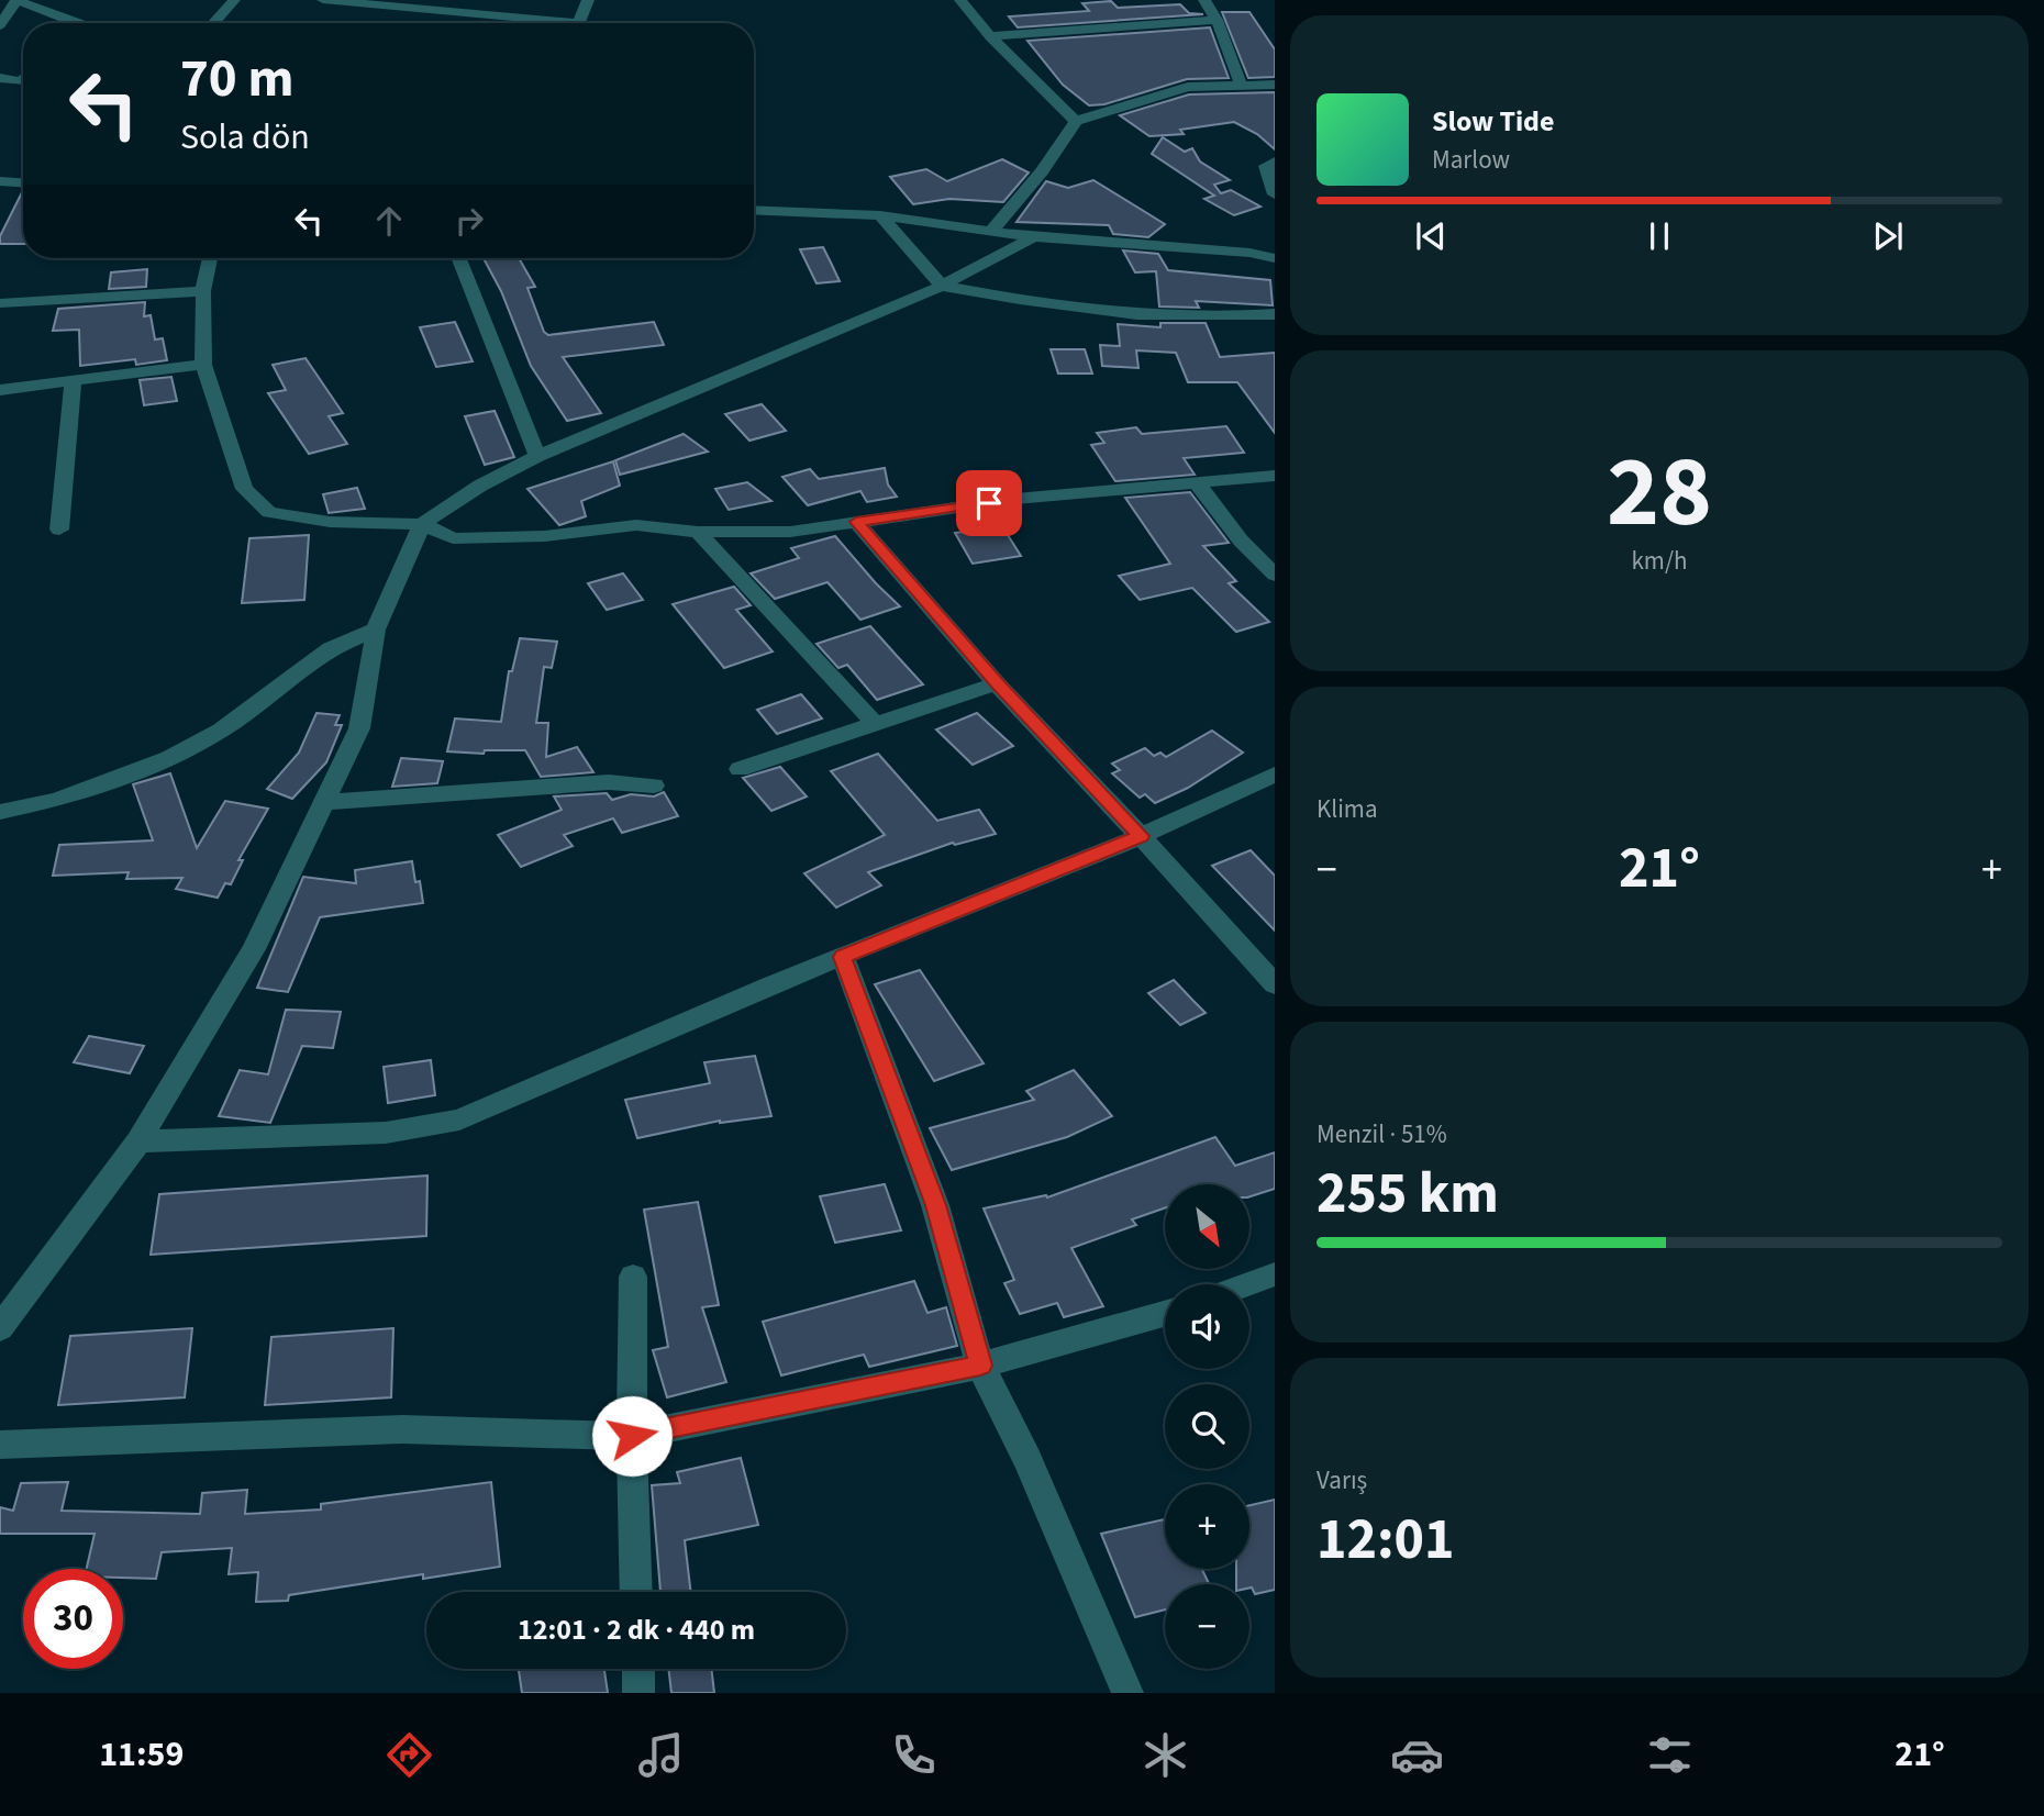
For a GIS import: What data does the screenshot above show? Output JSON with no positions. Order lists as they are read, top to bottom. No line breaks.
{"north":"bottom right","page":{"turn":["70 m","Sola dön"],"song":["Slow Tide","Marlow"],"tile":[["28","km/h"],"Klima",["Menzil · 51%","255 km"],["Varış","12:01"]],"heat":["−","21°","+"],"map_buttons":["+","−"],"limit":"30","trip":"12:01 · 2 dk · 440 m","tabs":["11:59","21°"]}}
